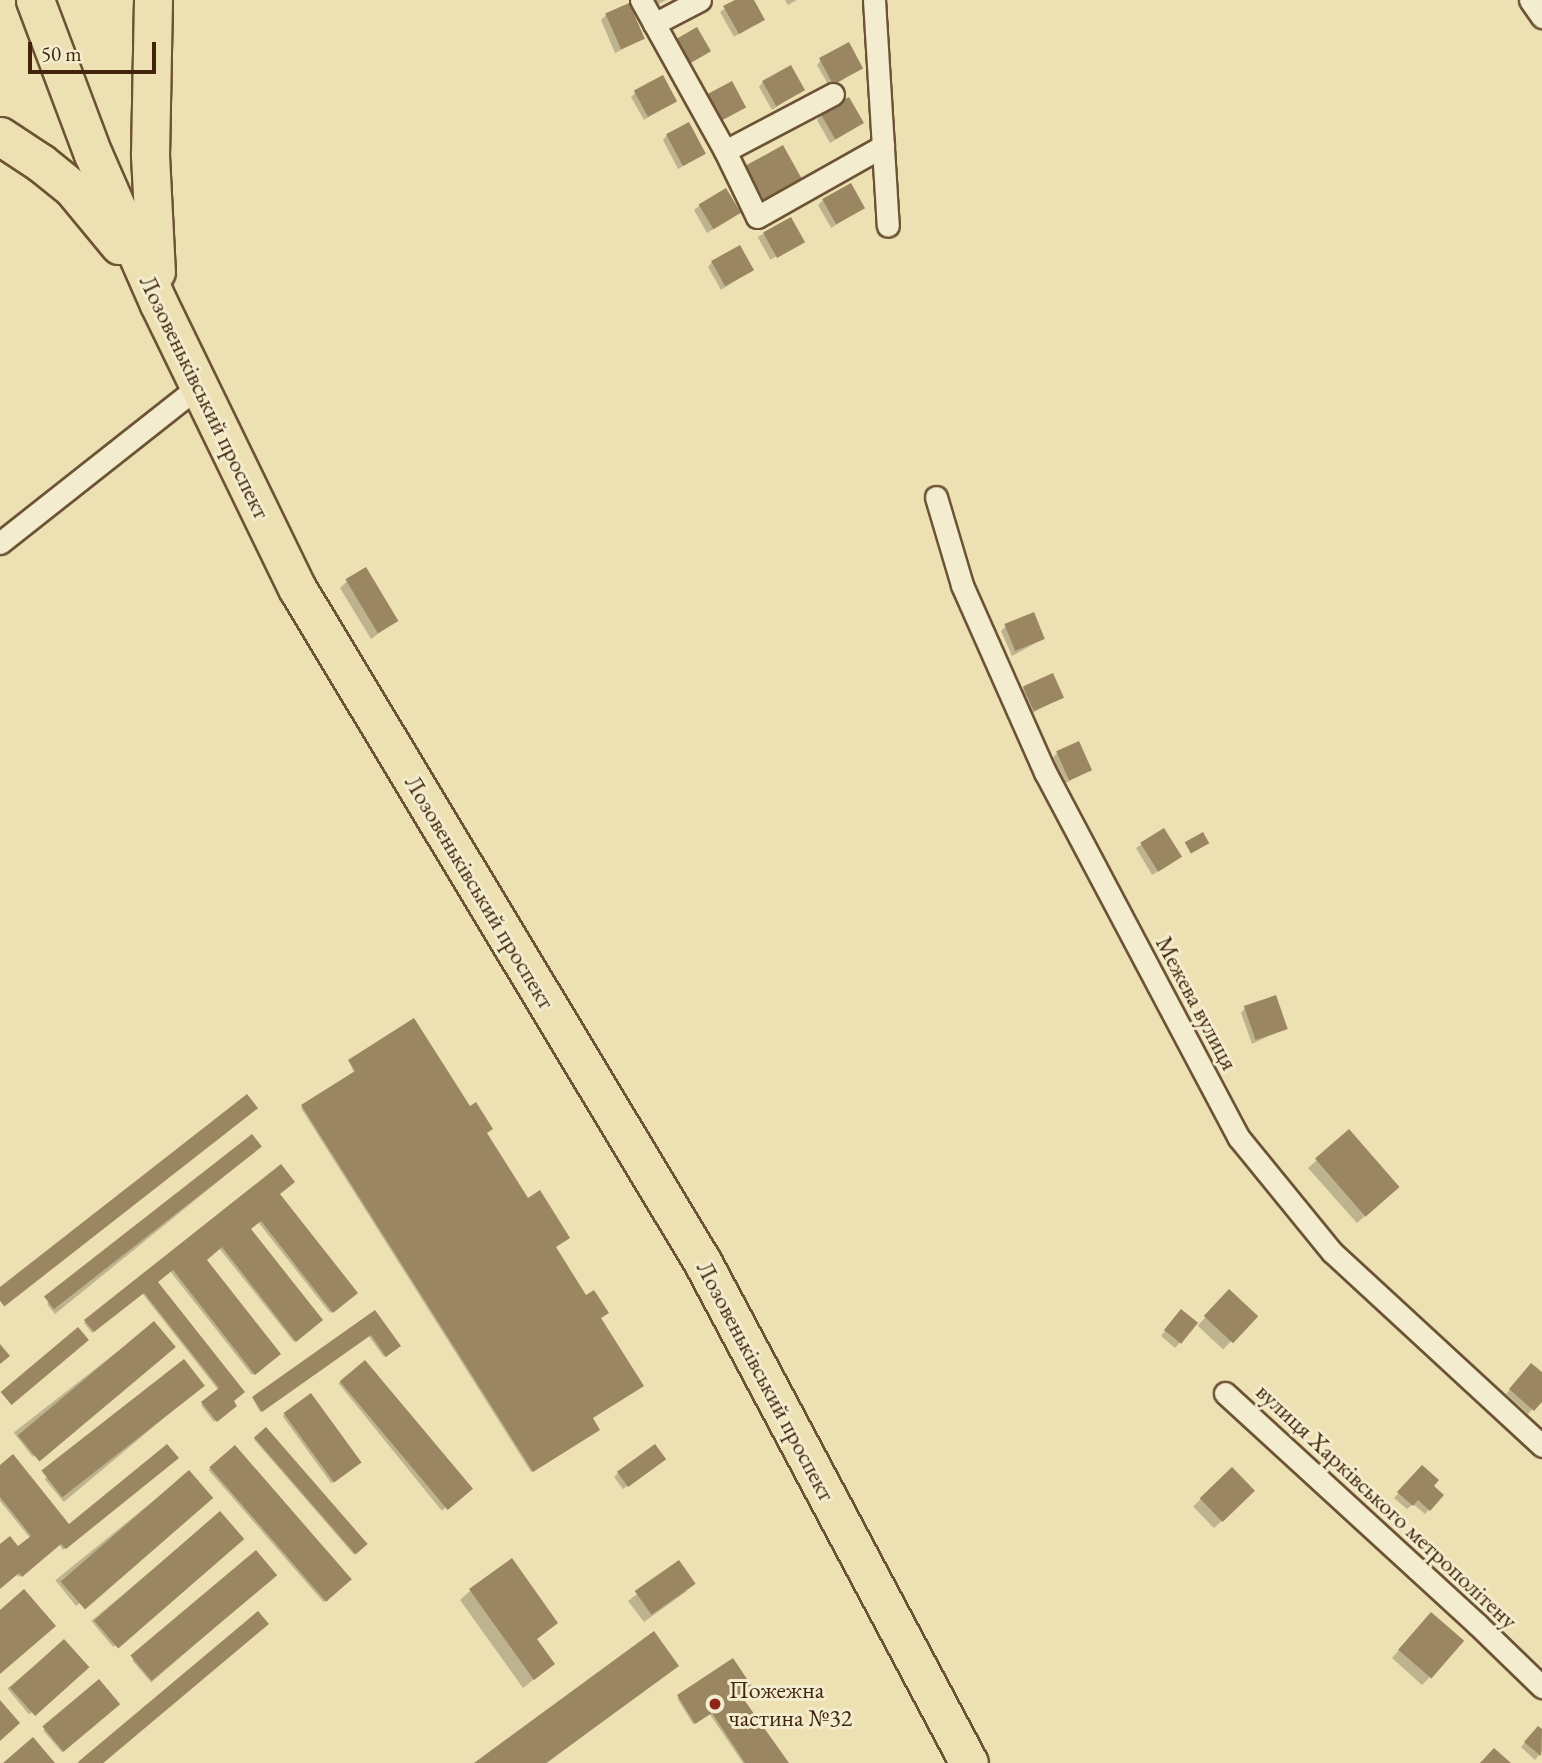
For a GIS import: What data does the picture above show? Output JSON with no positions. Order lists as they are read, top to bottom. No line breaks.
{"streets":{"highway":["Лозовеньківський проспект"],"street":["Межева вулиця","вулиця Харківського метрополітену"]},"places":["Пожежна частина №32"],"scale_bar":"50 m"}
